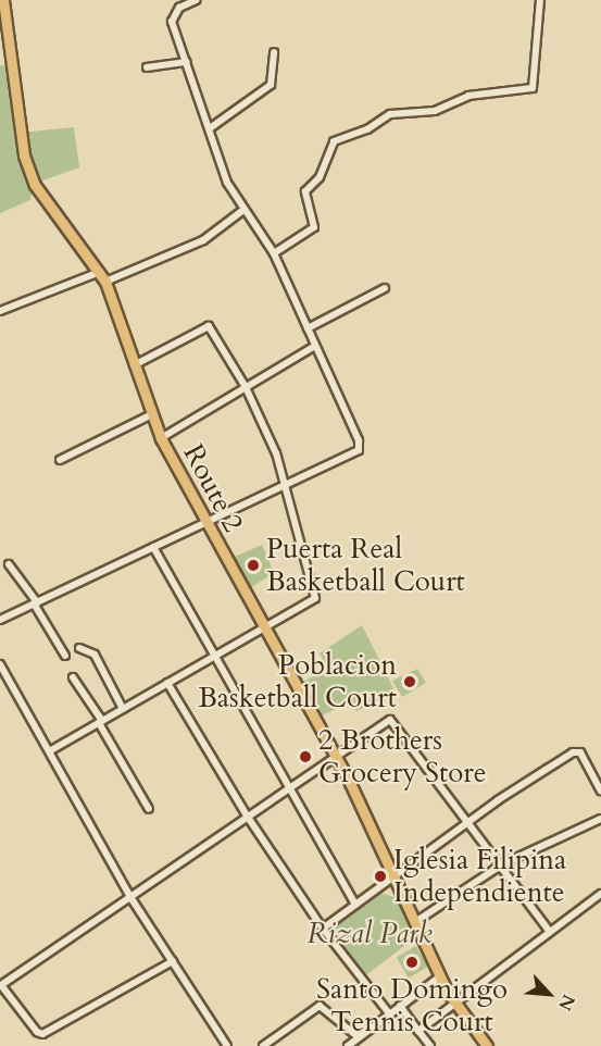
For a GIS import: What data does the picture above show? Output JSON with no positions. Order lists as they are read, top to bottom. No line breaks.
{"streets":{"highway":["Route 2"]},"parks":["Rizal Park"],"places":["Puerta Real Basketball Court","Poblacion Basketball Court","2 Brothers Grocery Store","Iglesia Filipina Independiente","Santo Domingo Tennis Court"],"north":"bottom right"}
